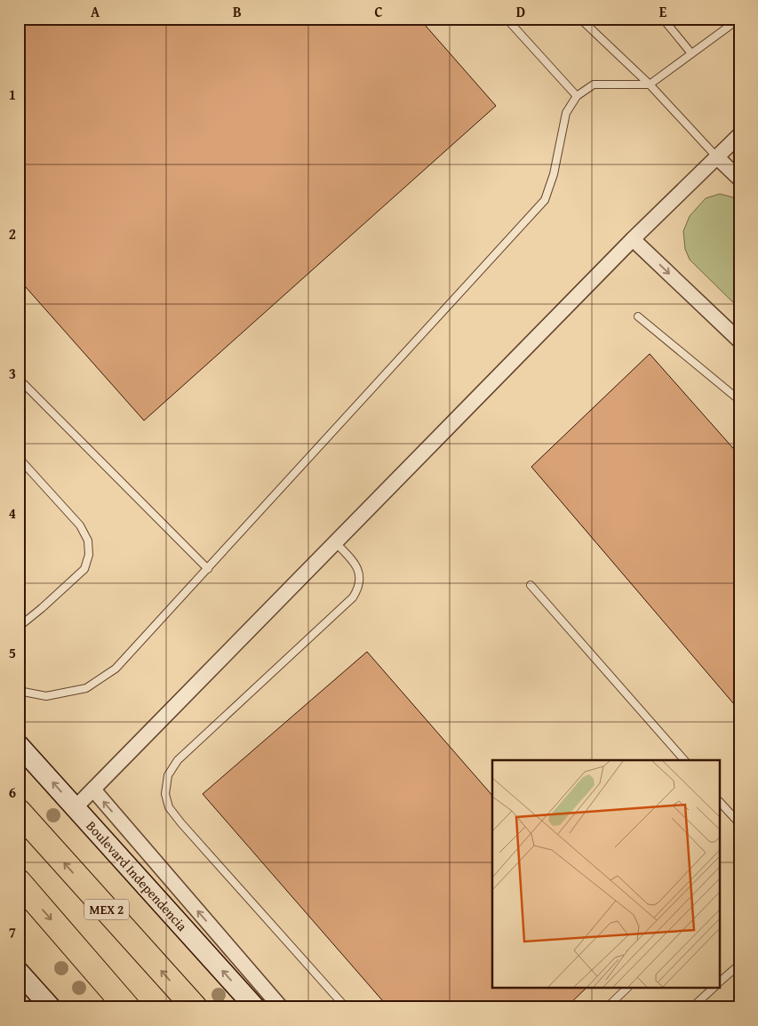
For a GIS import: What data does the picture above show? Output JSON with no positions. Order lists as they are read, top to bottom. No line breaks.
{"streets":{"highway":["MEX 2"],"main road":["Boulevard Independencia"]},"one_way":["Boulevard Independencia"],"grid":{"columns":["A","B","C","D","E"],"rows":["1","2","3","4","5","6","7"]}}
